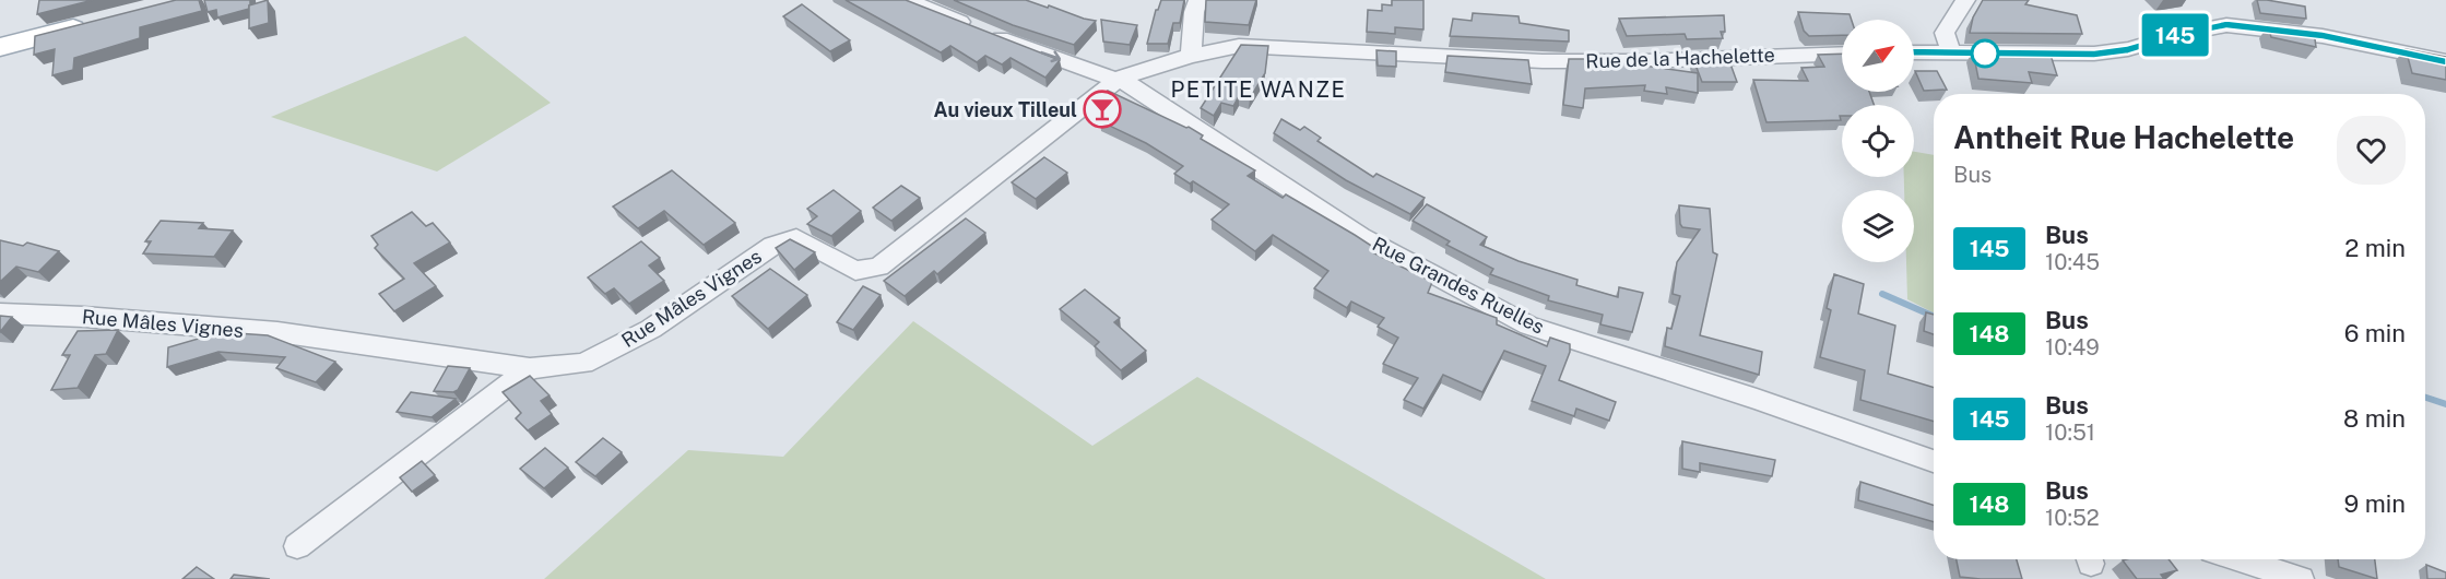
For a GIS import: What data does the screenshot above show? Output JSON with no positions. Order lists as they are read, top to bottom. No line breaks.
{"streets":{"street":["Rue de la Hachelette","Rue Grandes Ruelles","Rue Mâles Vignes"]},"crossings":[["Rue de la Hachelette","Rue Grandes Ruelles"],["Rue de la Hachelette","Rue Mâles Vignes"],["Rue Grandes Ruelles","Rue Mâles Vignes"]],"districts":["PETITE WANZE"],"places":{"bar":["Au vieux Tilleul"]},"lines":["bus line 145"],"north":"top right","page":{"on_map":"145","heading":["Antheit Rue Hachelette","Bus"],"list":[{"mark":"145","name":"Bus","note":"10:45","value":"2 min"},{"mark":"148","name":"Bus","note":"10:49","value":"6 min"},{"mark":"145","name":"Bus","note":"10:51","value":"8 min"},{"mark":"148","name":"Bus","note":"10:52","value":"9 min"}]}}
